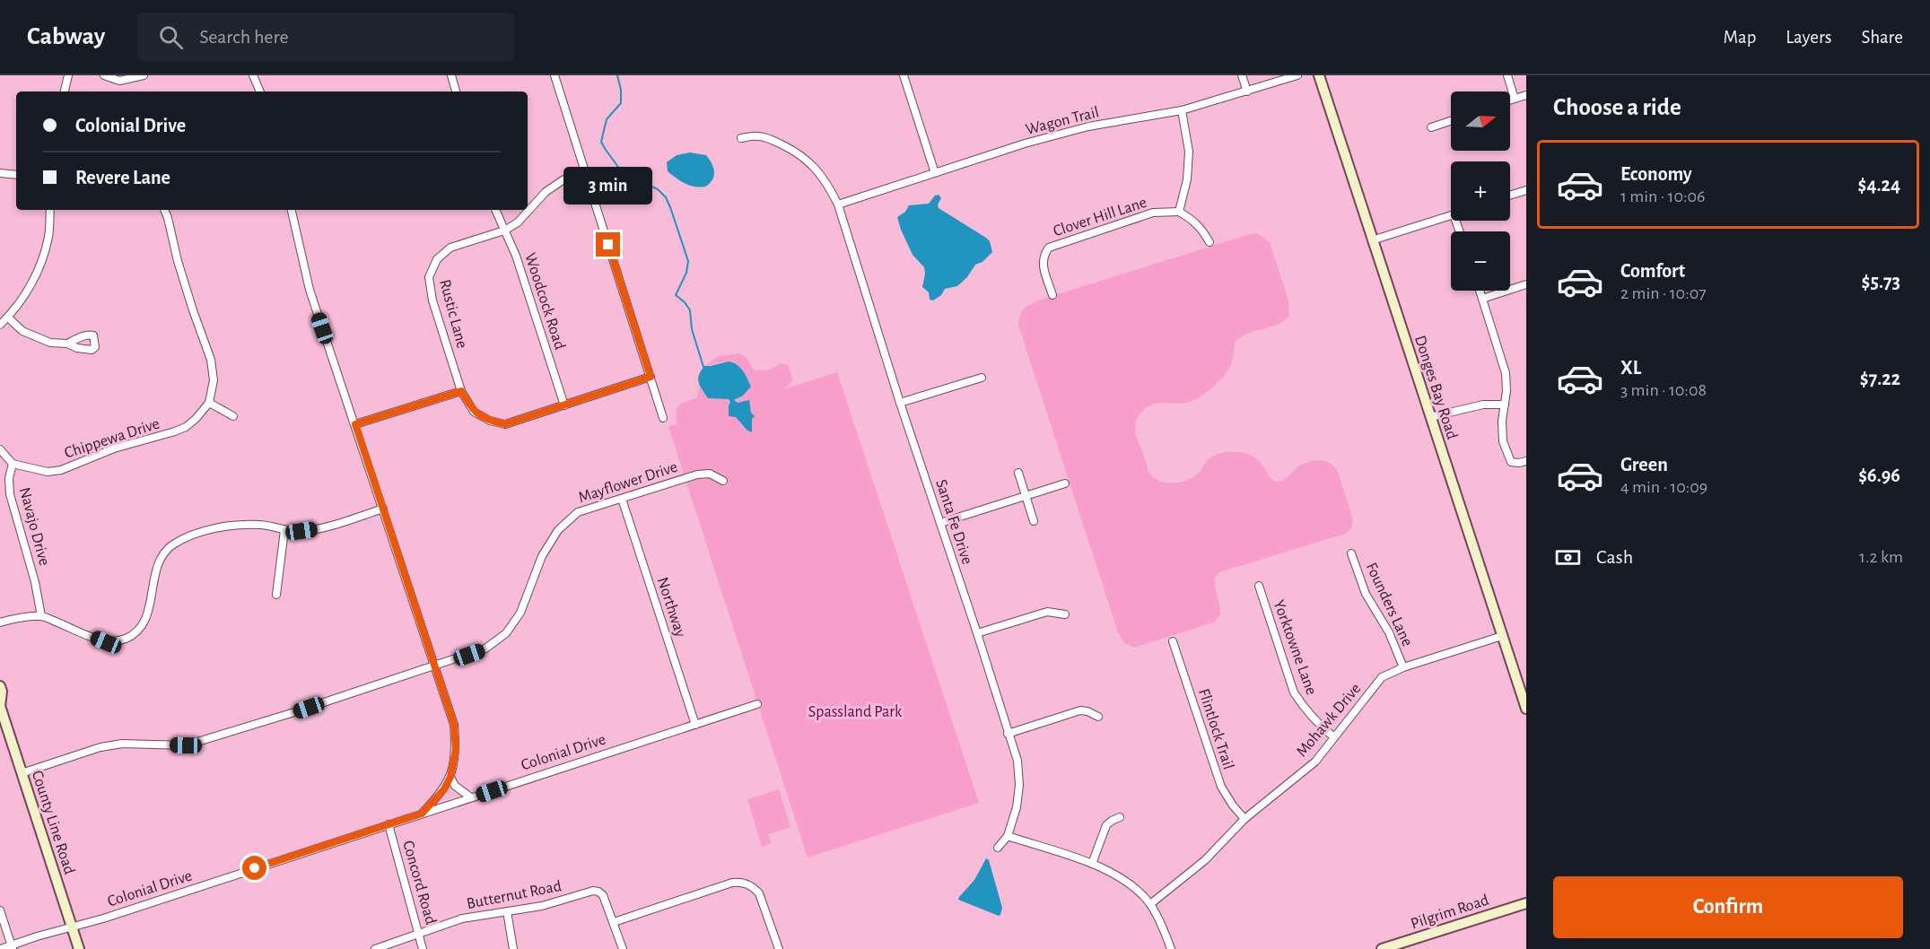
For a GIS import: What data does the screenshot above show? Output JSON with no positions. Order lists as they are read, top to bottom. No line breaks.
{"streets":{"street":["Wagon Trail","Clover Hill Lane","Woodcock Road","Rustic Lane","Donges Bay Road","Chippewa Drive","Mayflower Drive","Santa Fe Drive","Navajo Drive","Founders Lane","Northway","Yorktowne Lane","Mohawk Drive","Flintlock Trail","Colonial Drive","County Line Road","Concord Road","Butternut Road","Pilgrim Road"]},"crossings":[["Wagon Trail","Santa Fe Drive"],["Woodcock Road","Rustic Lane"],["Donges Bay Road","Mohawk Drive"],["Chippewa Drive","Navajo Drive"],["Mayflower Drive","Northway"],["Mayflower Drive","County Line Road"],["Founders Lane","Mohawk Drive"],["Northway","Colonial Drive"],["Yorktowne Lane","Mohawk Drive"],["Mohawk Drive","Flintlock Trail"],["Colonial Drive","County Line Road"],["Colonial Drive","Concord Road"],["Concord Road","Butternut Road"]],"parks":["Spassland Park"],"north":"right","page":{"header":"Cabway","search":"Search here","nav":["Map","Layers","Share"],"heading":"Choose a ride","map_buttons":["+","−"],"banner":["Colonial Drive","Revere Lane"],"list":[{"name":"Economy","note":"1 min · 10:06","value":"$4.24"},{"name":"Comfort","note":"2 min · 10:07","value":"$5.73"},{"name":"XL","note":"3 min · 10:08","value":"$7.22"},{"name":"Green","note":"4 min · 10:09","value":"$6.96"}],"bubble":"3 min","pay":["Cash","1.2 km"],"buttons":"Confirm"}}
